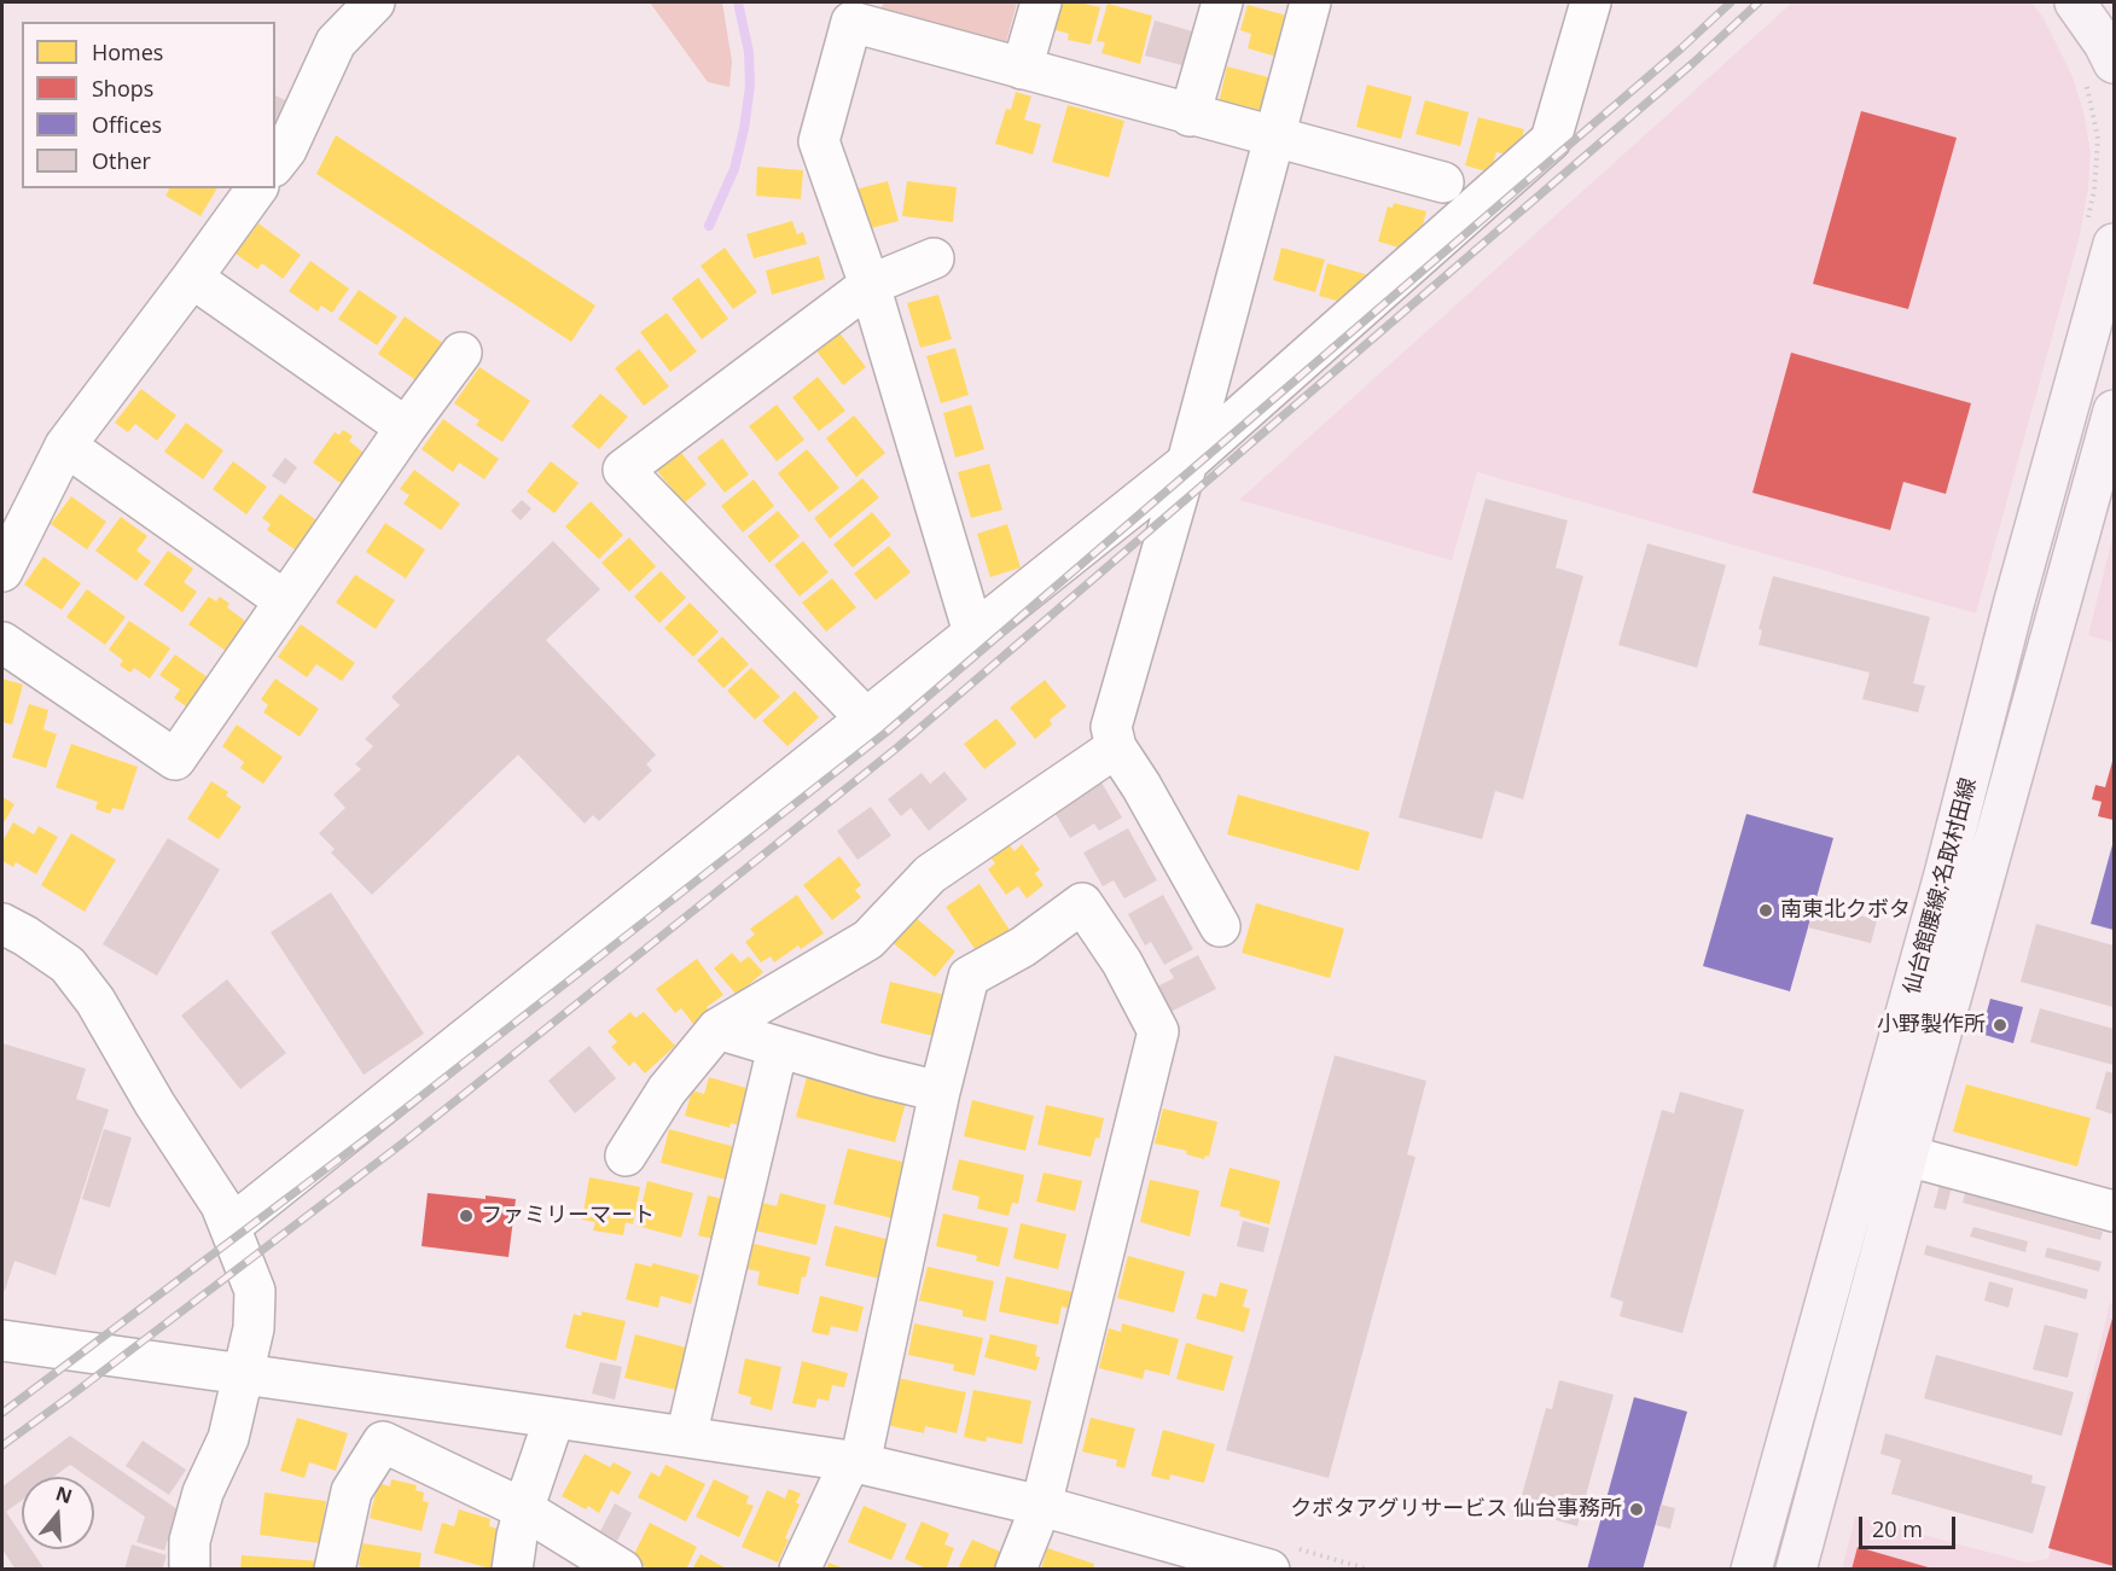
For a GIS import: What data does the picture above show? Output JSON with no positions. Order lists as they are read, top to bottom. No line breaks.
{"streets":{"main road":["仙台館腰線;名取村田線"]},"places":["南東北クボタ","小野製作所","ファミリーマート","クボタアグリサービス 仙台事務所"],"legend":["Homes","Shops","Offices","Other"],"scale_bar":"20 m","north":"top"}
